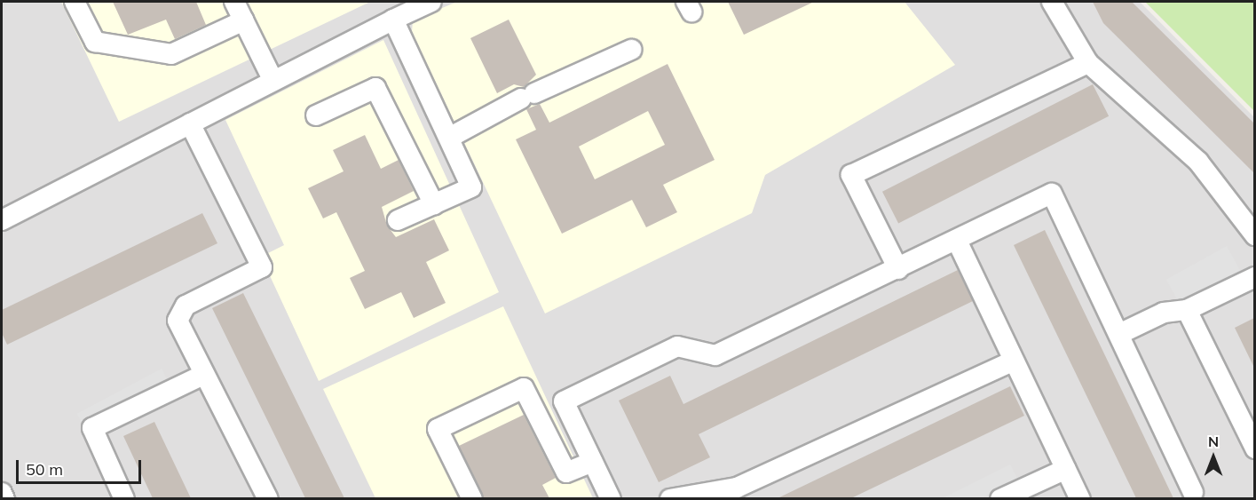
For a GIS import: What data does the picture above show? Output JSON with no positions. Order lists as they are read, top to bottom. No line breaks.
{"scale_bar":"50 m","north":"top"}
